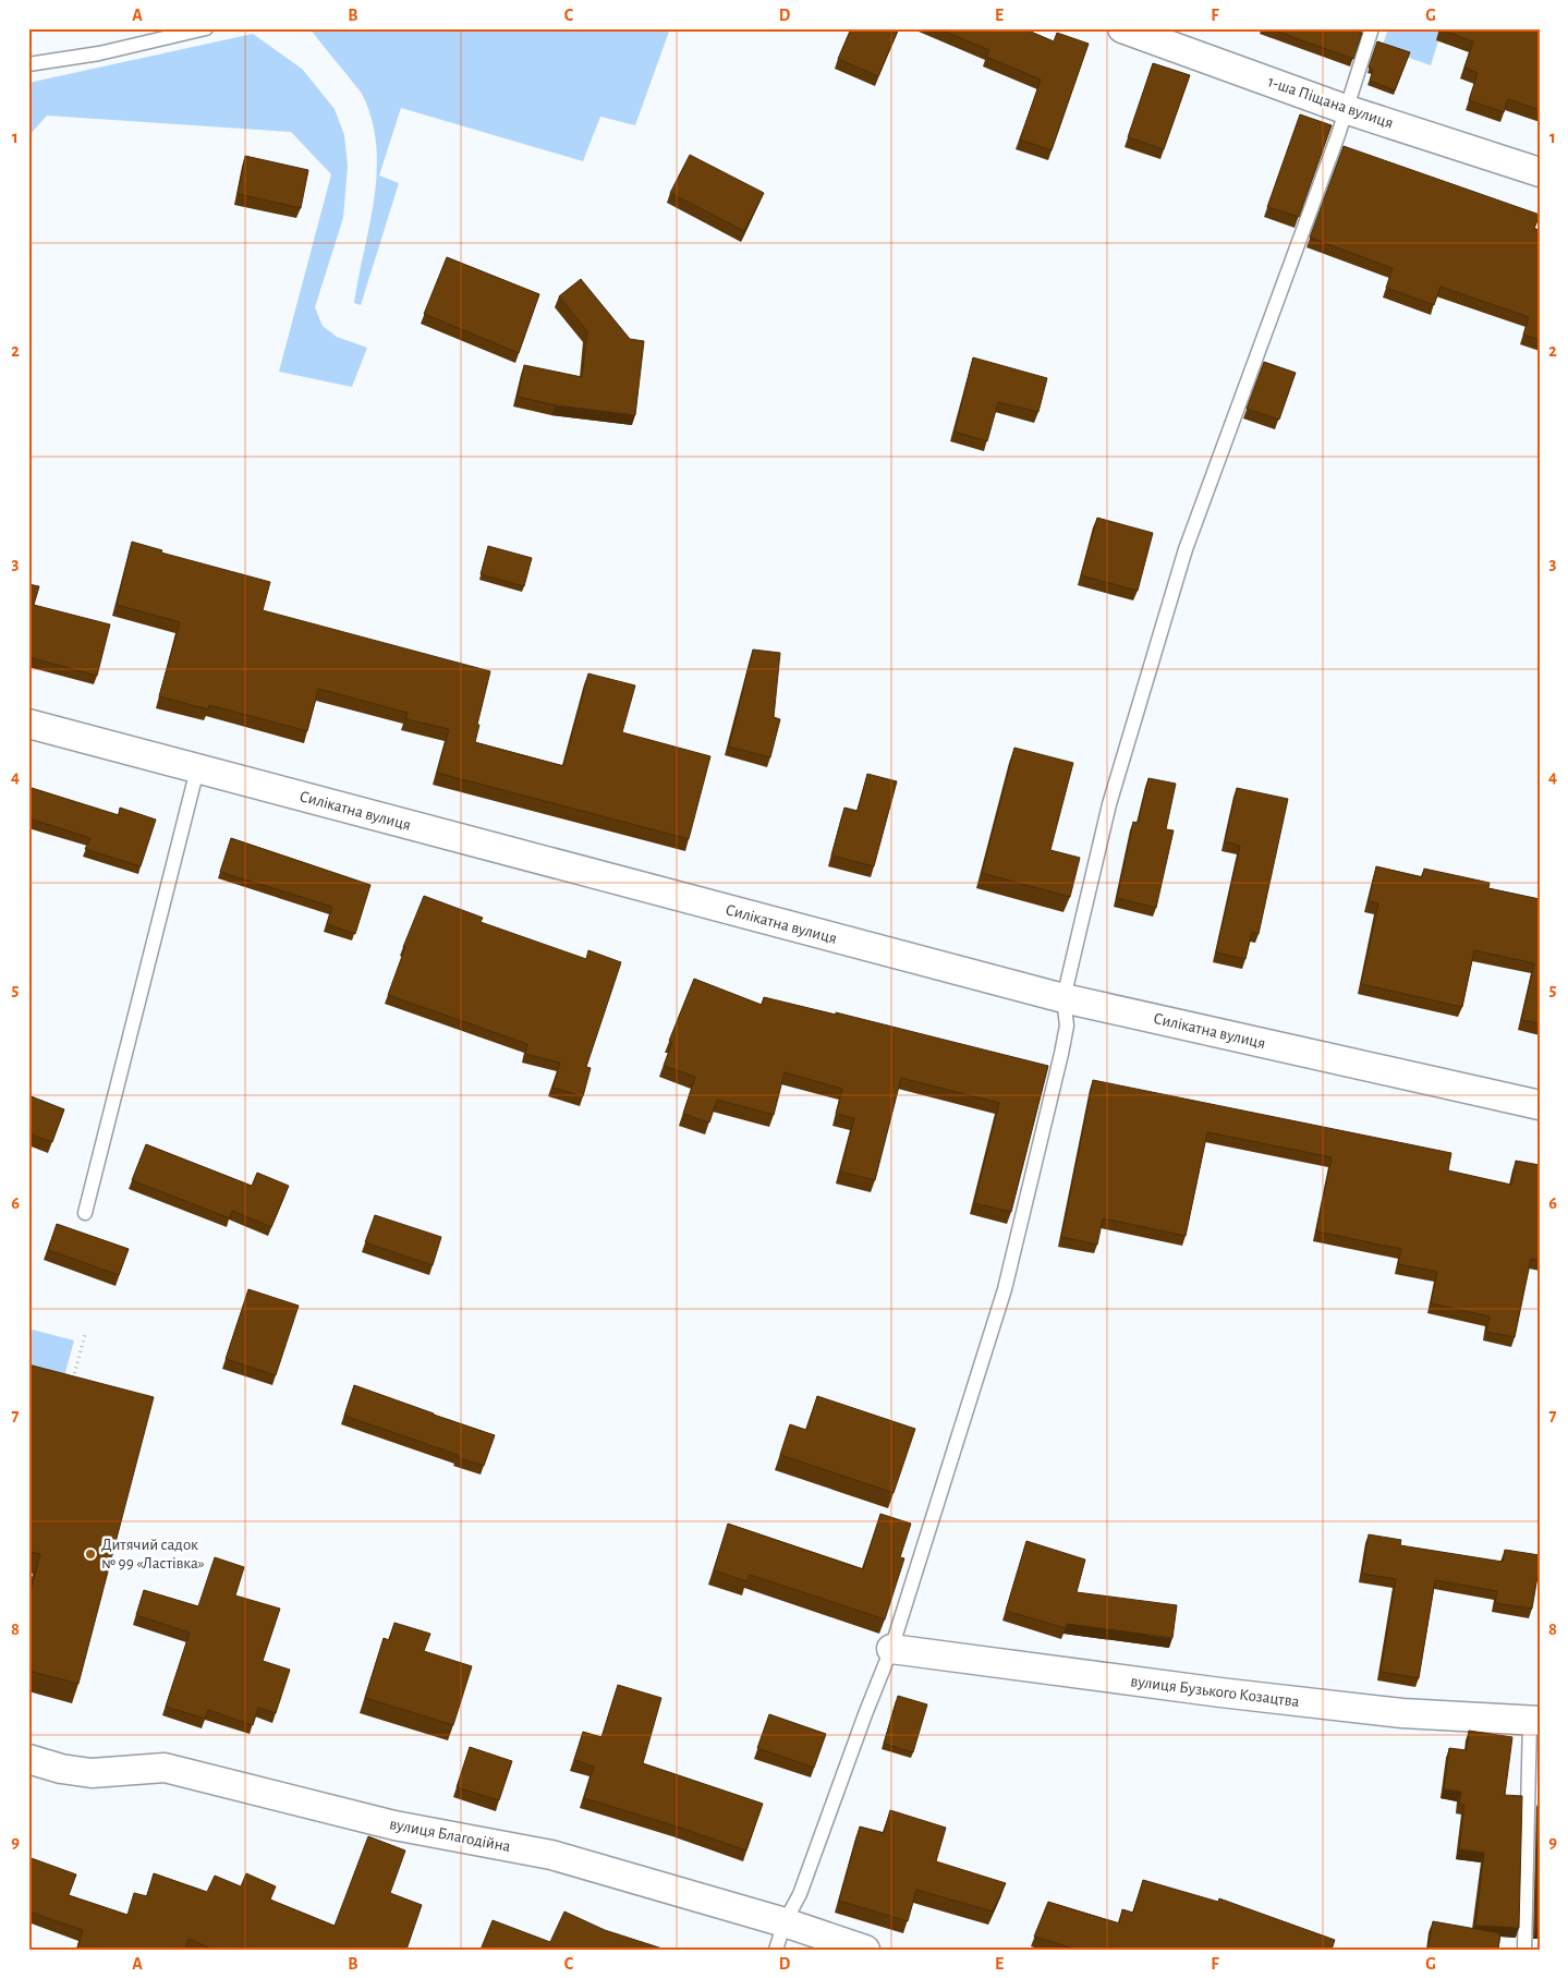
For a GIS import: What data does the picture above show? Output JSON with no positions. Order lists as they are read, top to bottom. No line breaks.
{"streets":{"street":["1-ша Піщана вулиця","Силікатна вулиця","вулиця Бузького Козацтва","вулиця Благодійна"]},"places":["Дитячий садок № 99 «Ластівка»"],"grid":{"columns":["A","B","C","D","E","F","G"],"rows":["1","2","3","4","5","6","7","8","9"]}}
